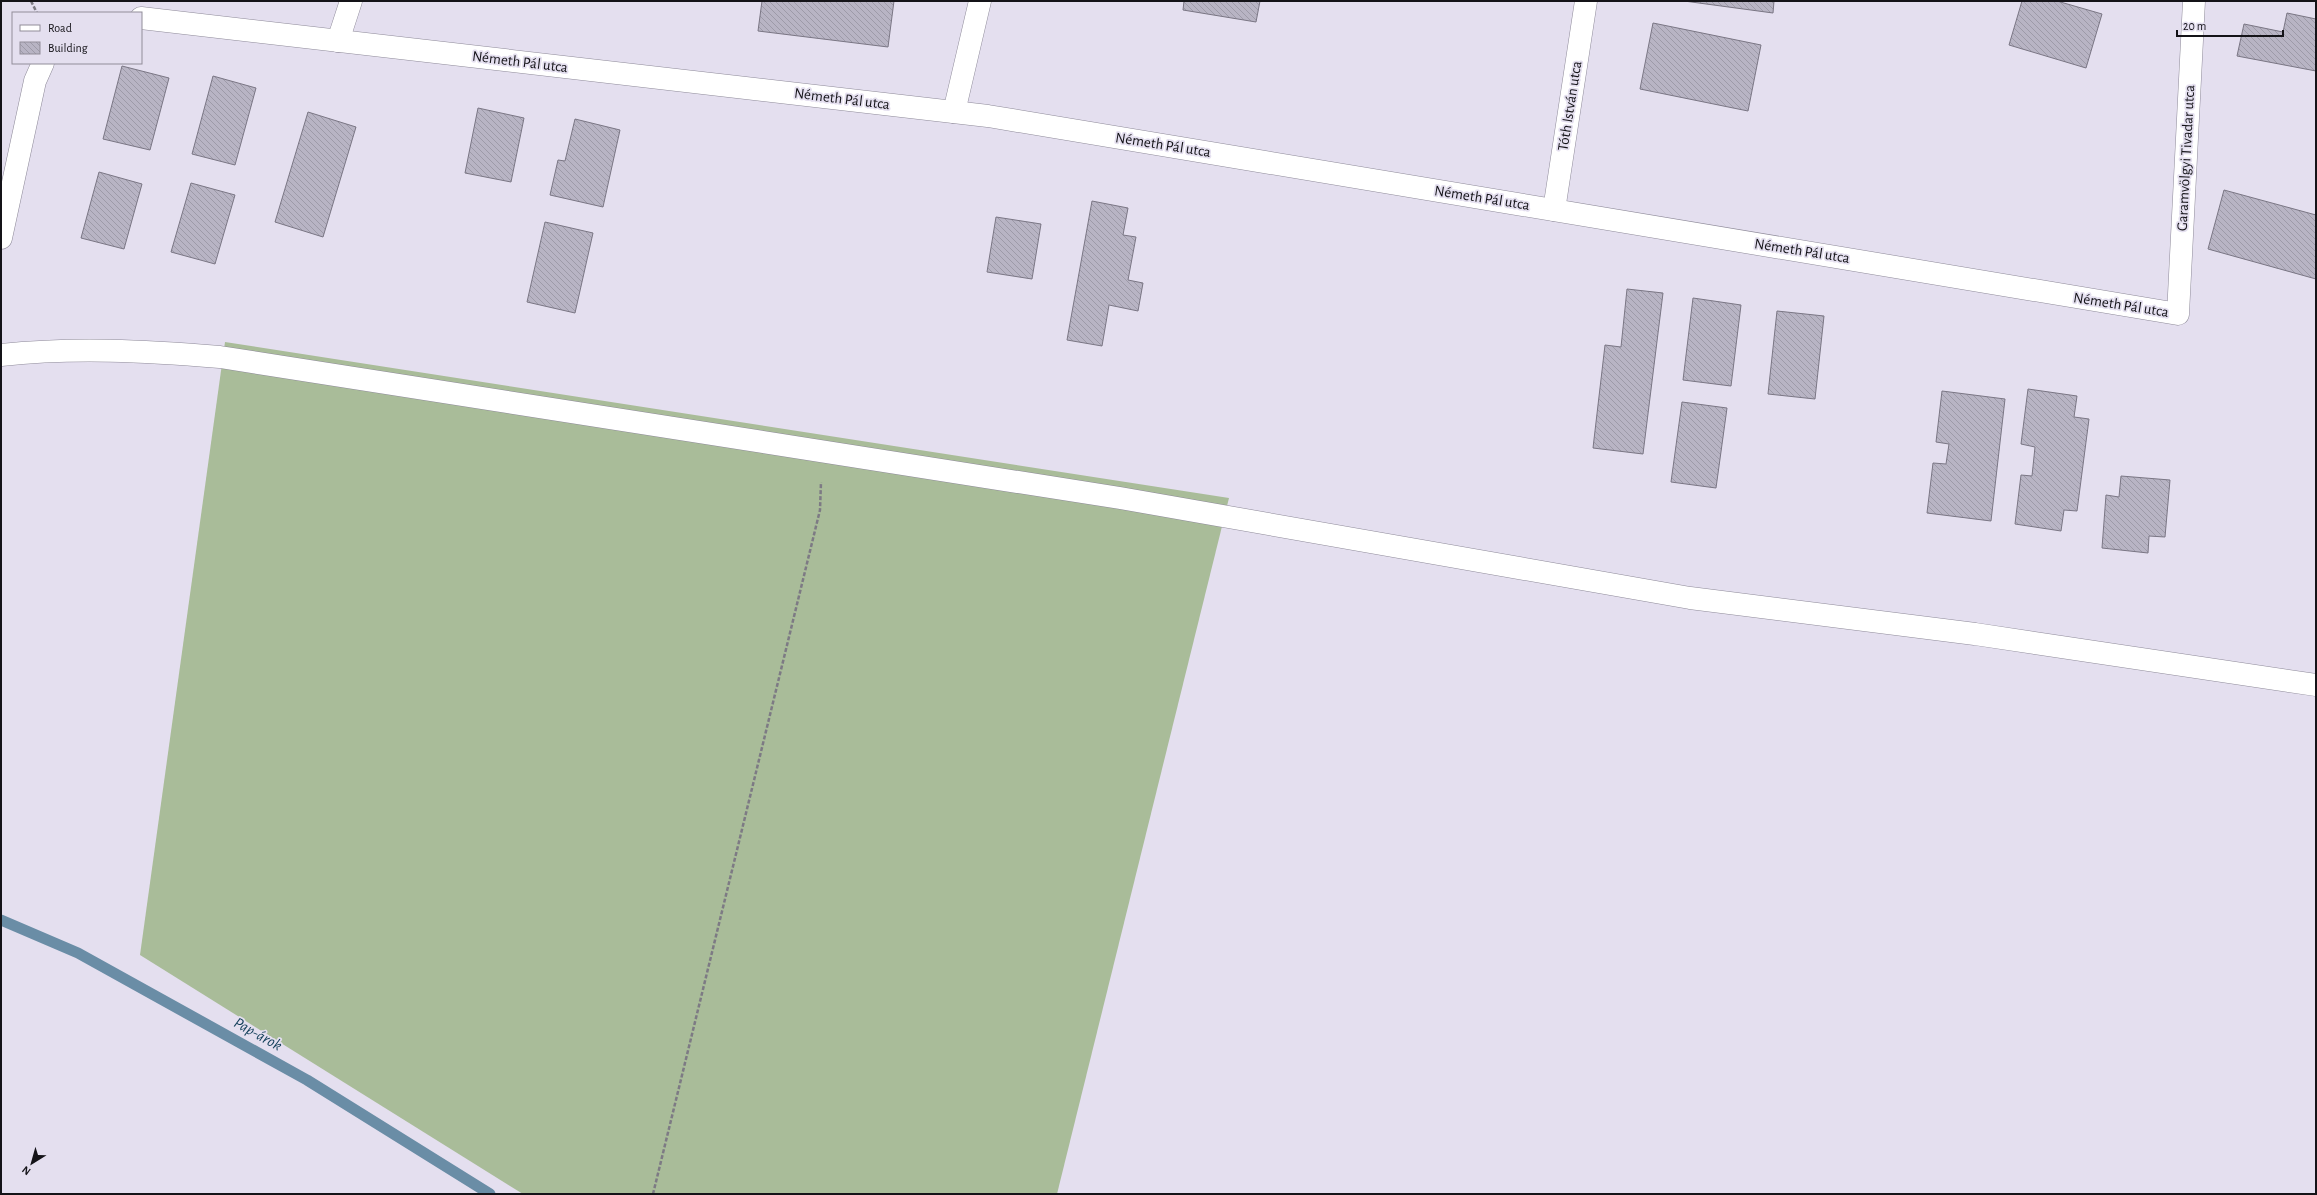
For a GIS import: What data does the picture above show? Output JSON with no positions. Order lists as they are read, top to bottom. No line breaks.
{"streets":{"street":["Németh Pál utca","Tóth István utca","Garamvölgyi Tivadar utca"]},"crossings":[["Németh Pál utca","Tóth István utca"],["Németh Pál utca","Garamvölgyi Tivadar utca"]],"water":["Pap-árok"],"legend":["Road","Building"],"scale_bar":"20 m","north":"bottom left"}
